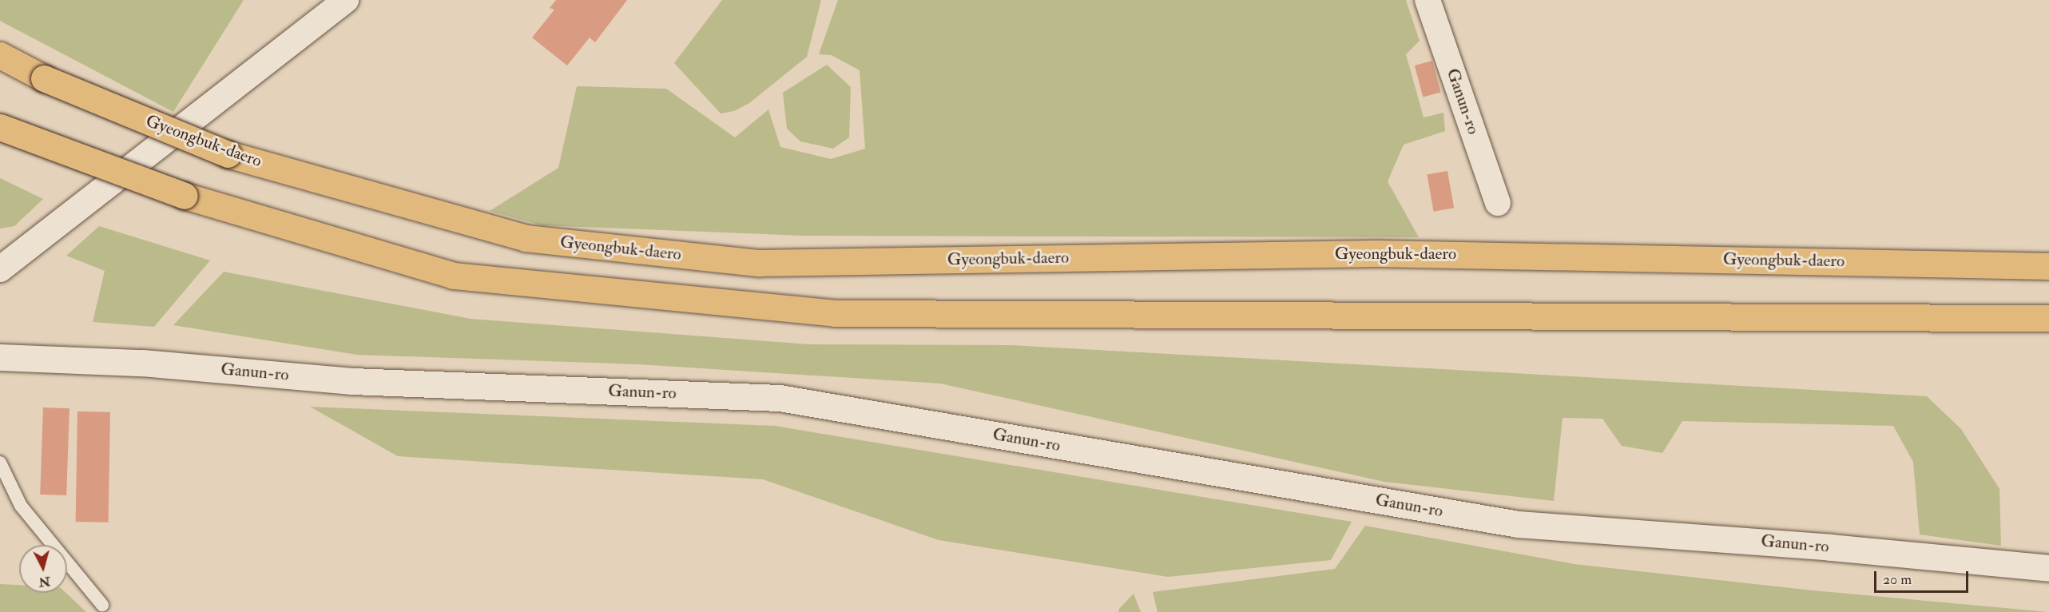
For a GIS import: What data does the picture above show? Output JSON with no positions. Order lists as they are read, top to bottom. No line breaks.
{"streets":{"highway":["Gyeongbuk-daero"],"street":["Ganun-ro"]},"scale_bar":"20 m","north":"bottom"}
